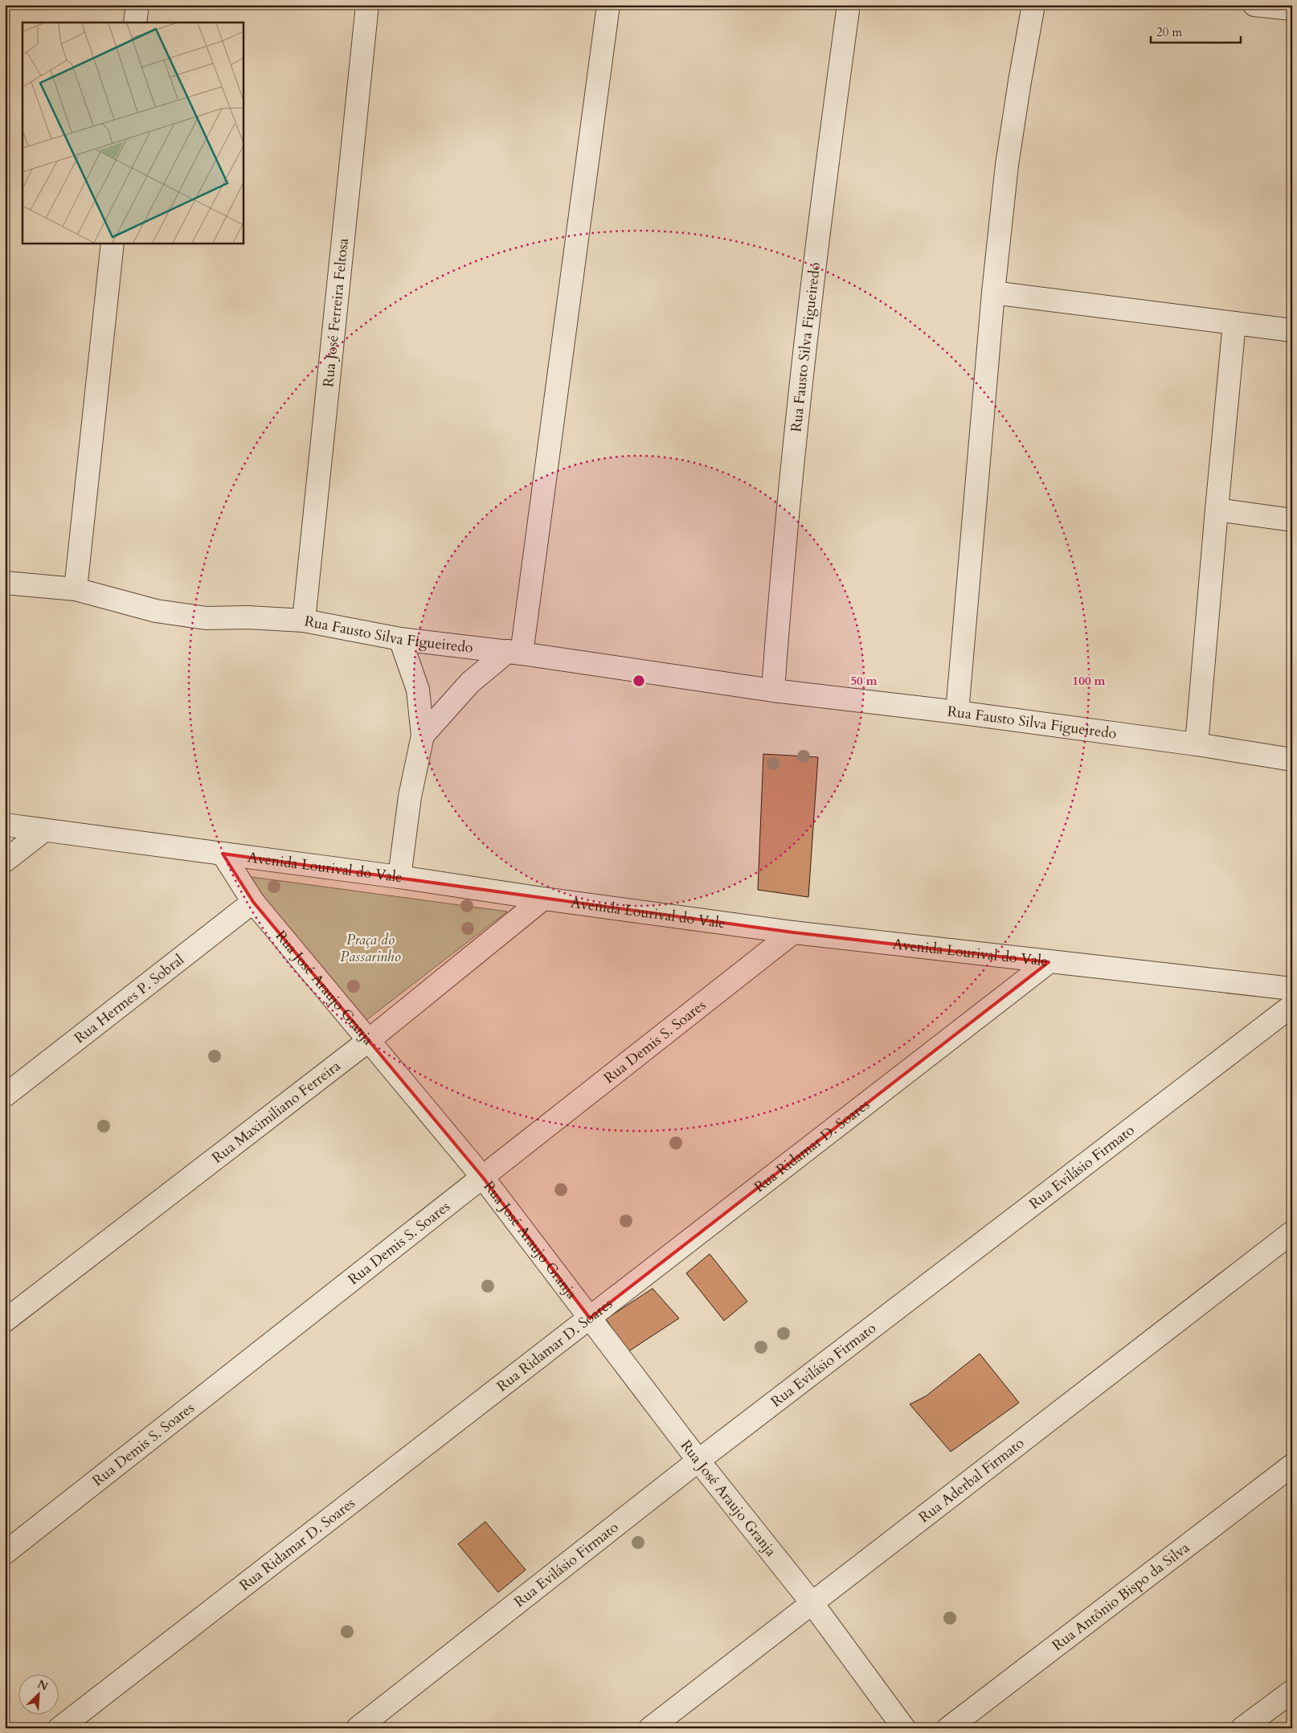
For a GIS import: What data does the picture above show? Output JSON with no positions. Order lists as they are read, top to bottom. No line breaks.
{"streets":{"street":["Rua José Ferreira Feltosa","Rua Fausto Silva Figueiredo","Avenida Lourival do Vale","Rua José Araujo Granja","Rua Hermes P. Sobral","Rua Demis S. Soares","Rua Maximiliano Ferreira","Rua Ridamar D. Soares","Rua Evilásio Firmato","Rua Aderbal Firmato","Rua Antônio Bispo da Silva"]},"crossings":[["Rua José Ferreira Feltosa","Rua Fausto Silva Figueiredo"],["Avenida Lourival do Vale","Rua José Araujo Granja"],["Avenida Lourival do Vale","Rua Demis S. Soares"],["Avenida Lourival do Vale","Rua Maximiliano Ferreira"],["Avenida Lourival do Vale","Rua Ridamar D. Soares"],["Rua José Araujo Granja","Rua Hermes P. Sobral"],["Rua José Araujo Granja","Rua Demis S. Soares"],["Rua José Araujo Granja","Rua Maximiliano Ferreira"],["Rua José Araujo Granja","Rua Ridamar D. Soares"],["Rua José Araujo Granja","Rua Evilásio Firmato"],["Rua José Araujo Granja","Rua Aderbal Firmato"]],"parks":["Praça do Passarinho"],"scale_bar":"20 m","north":"top right","rings":["50 m","100 m"]}
